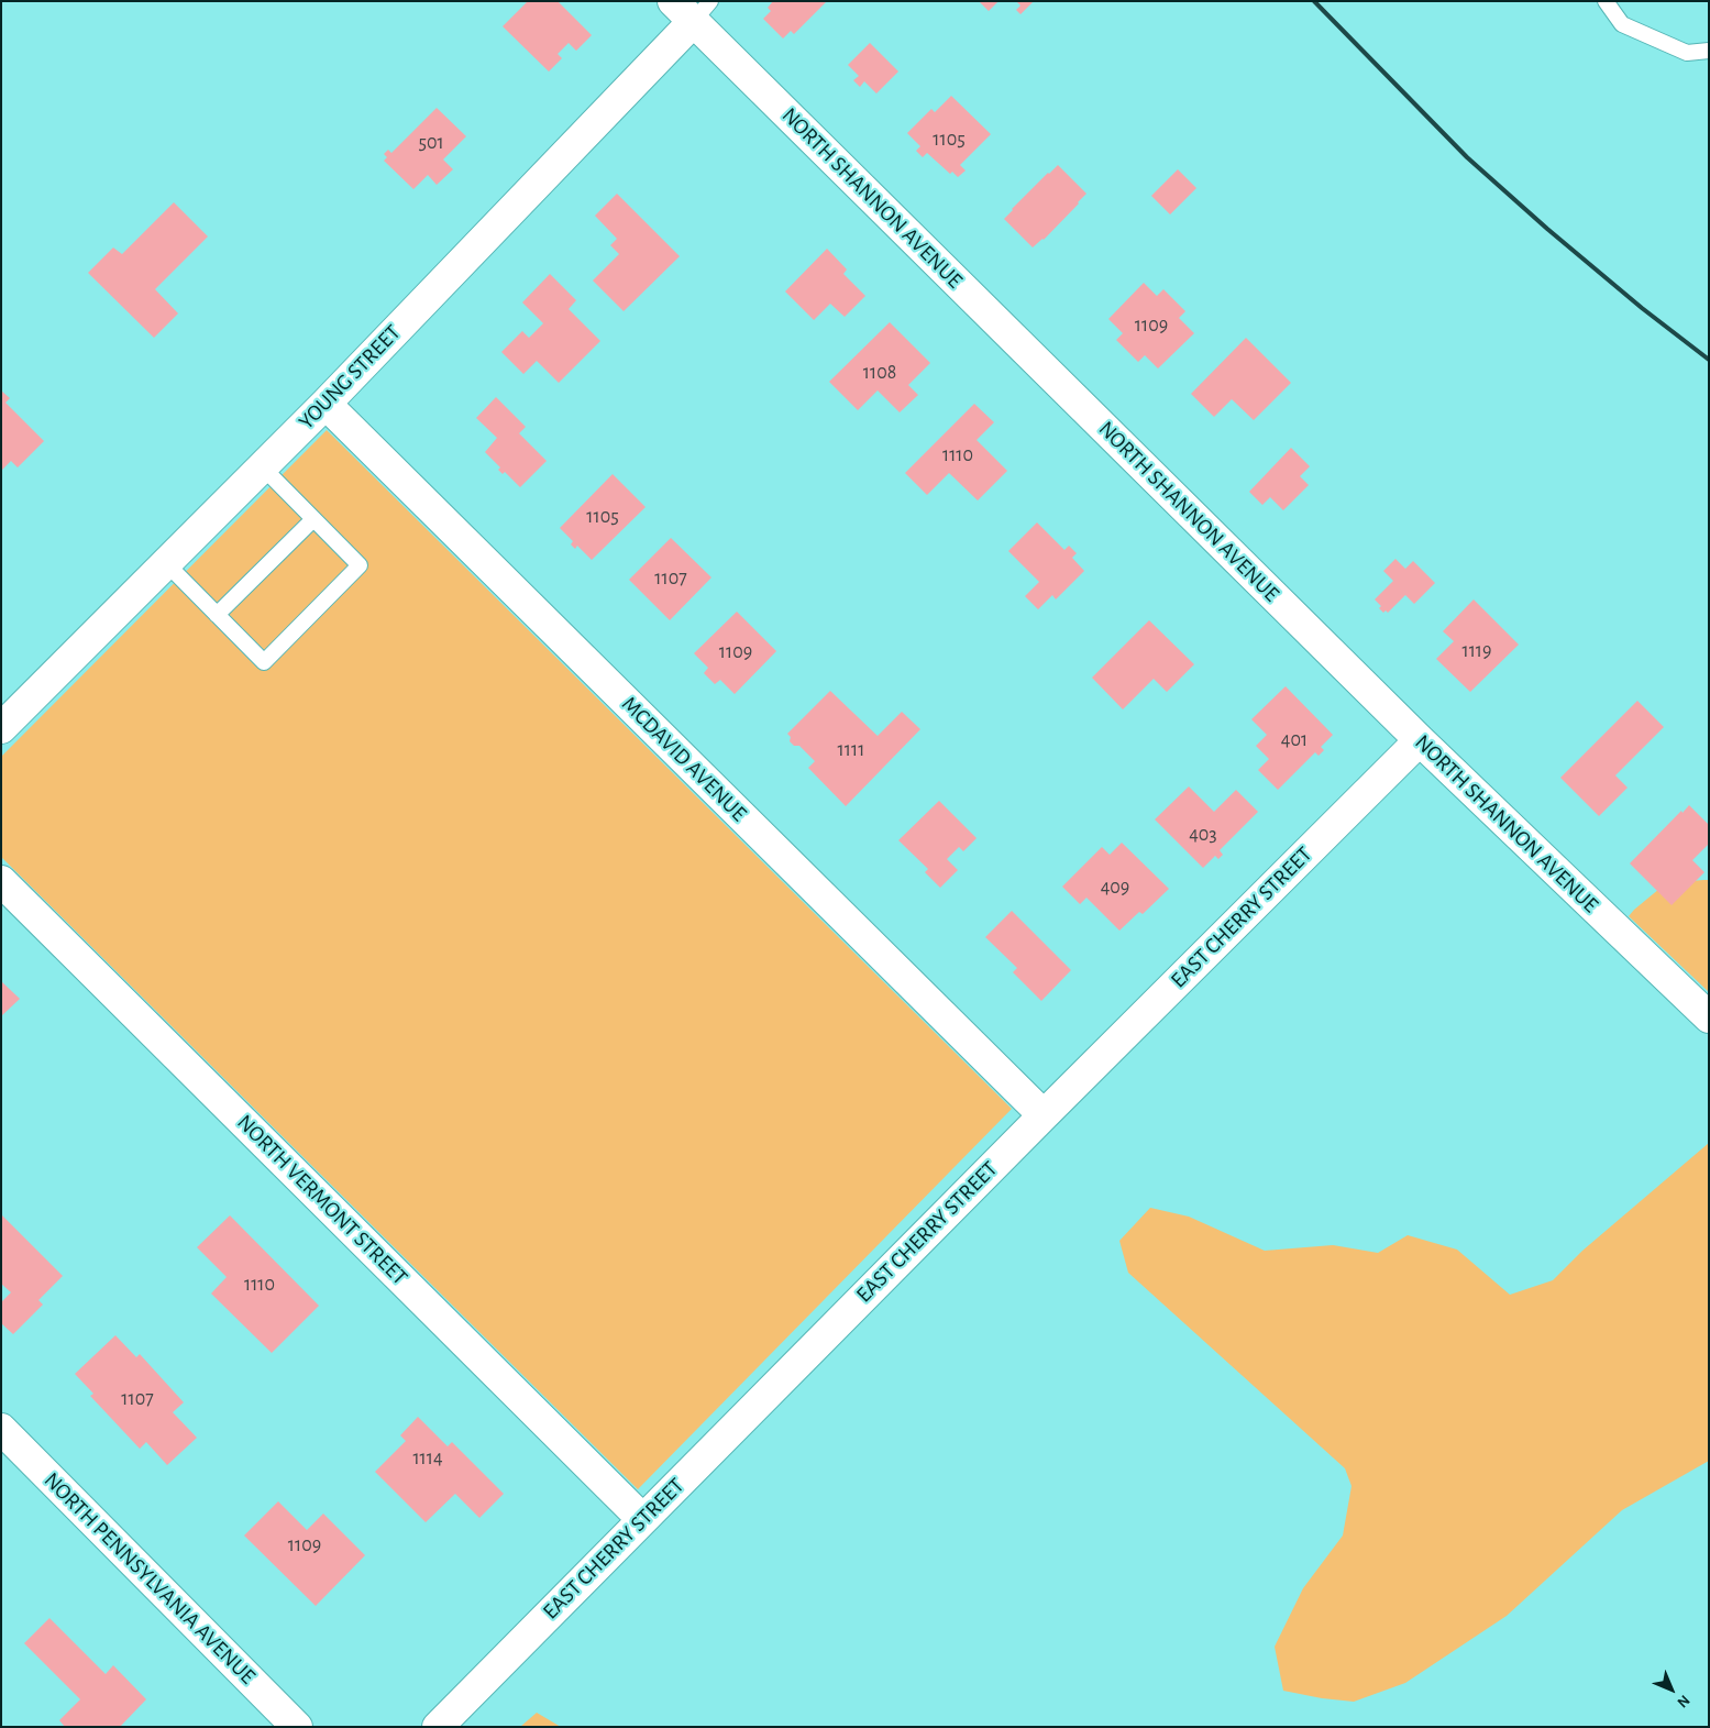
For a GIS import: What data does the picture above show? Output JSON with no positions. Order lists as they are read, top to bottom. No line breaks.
{"streets":{"street":["NORTH SHANNON AVENUE","YOUNG STREET","MCDAVID AVENUE","EAST CHERRY STREET","NORTH VERMONT STREET","NORTH PENNSYLVANIA AVENUE"]},"crossings":[["NORTH SHANNON AVENUE","YOUNG STREET"],["NORTH SHANNON AVENUE","EAST CHERRY STREET"],["YOUNG STREET","MCDAVID AVENUE"],["MCDAVID AVENUE","EAST CHERRY STREET"],["EAST CHERRY STREET","NORTH VERMONT STREET"]],"house_numbers":["1105","501","1109","1108","1110","1105","1107","1119","1109","401","1111","403","409","1110","1107","1114","1109"],"north":"bottom right"}
